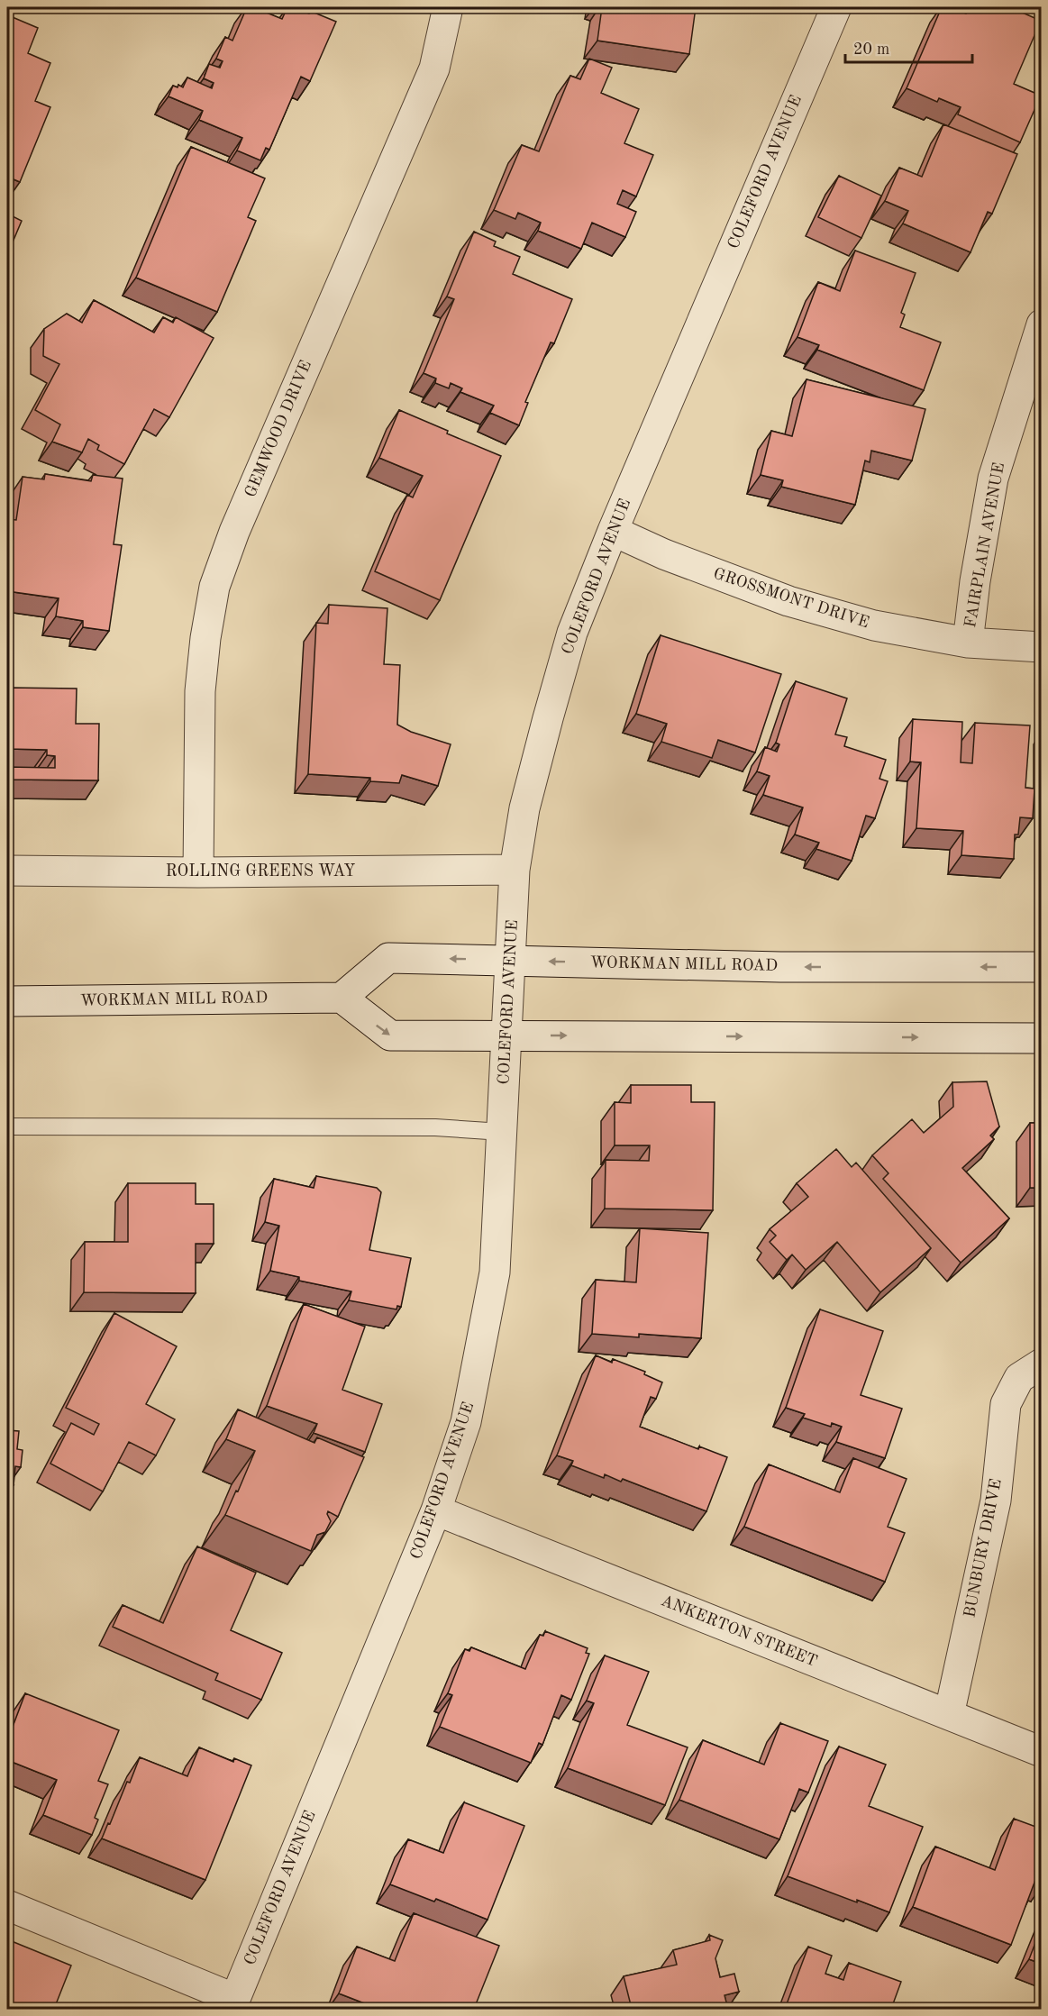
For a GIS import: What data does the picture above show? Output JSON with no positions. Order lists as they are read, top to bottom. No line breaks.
{"streets":{"street":["COLEFORD AVENUE","GEMWOOD DRIVE","FAIRPLAIN AVENUE","GROSSMONT DRIVE","ROLLING GREENS WAY","WORKMAN MILL ROAD","BUNBURY DRIVE","ANKERTON STREET"]},"crossings":[["COLEFORD AVENUE","GROSSMONT DRIVE"],["COLEFORD AVENUE","ROLLING GREENS WAY"],["COLEFORD AVENUE","WORKMAN MILL ROAD"],["COLEFORD AVENUE","ANKERTON STREET"],["GEMWOOD DRIVE","ROLLING GREENS WAY"],["FAIRPLAIN AVENUE","GROSSMONT DRIVE"],["BUNBURY DRIVE","ANKERTON STREET"]],"scale_bar":"20 m"}
